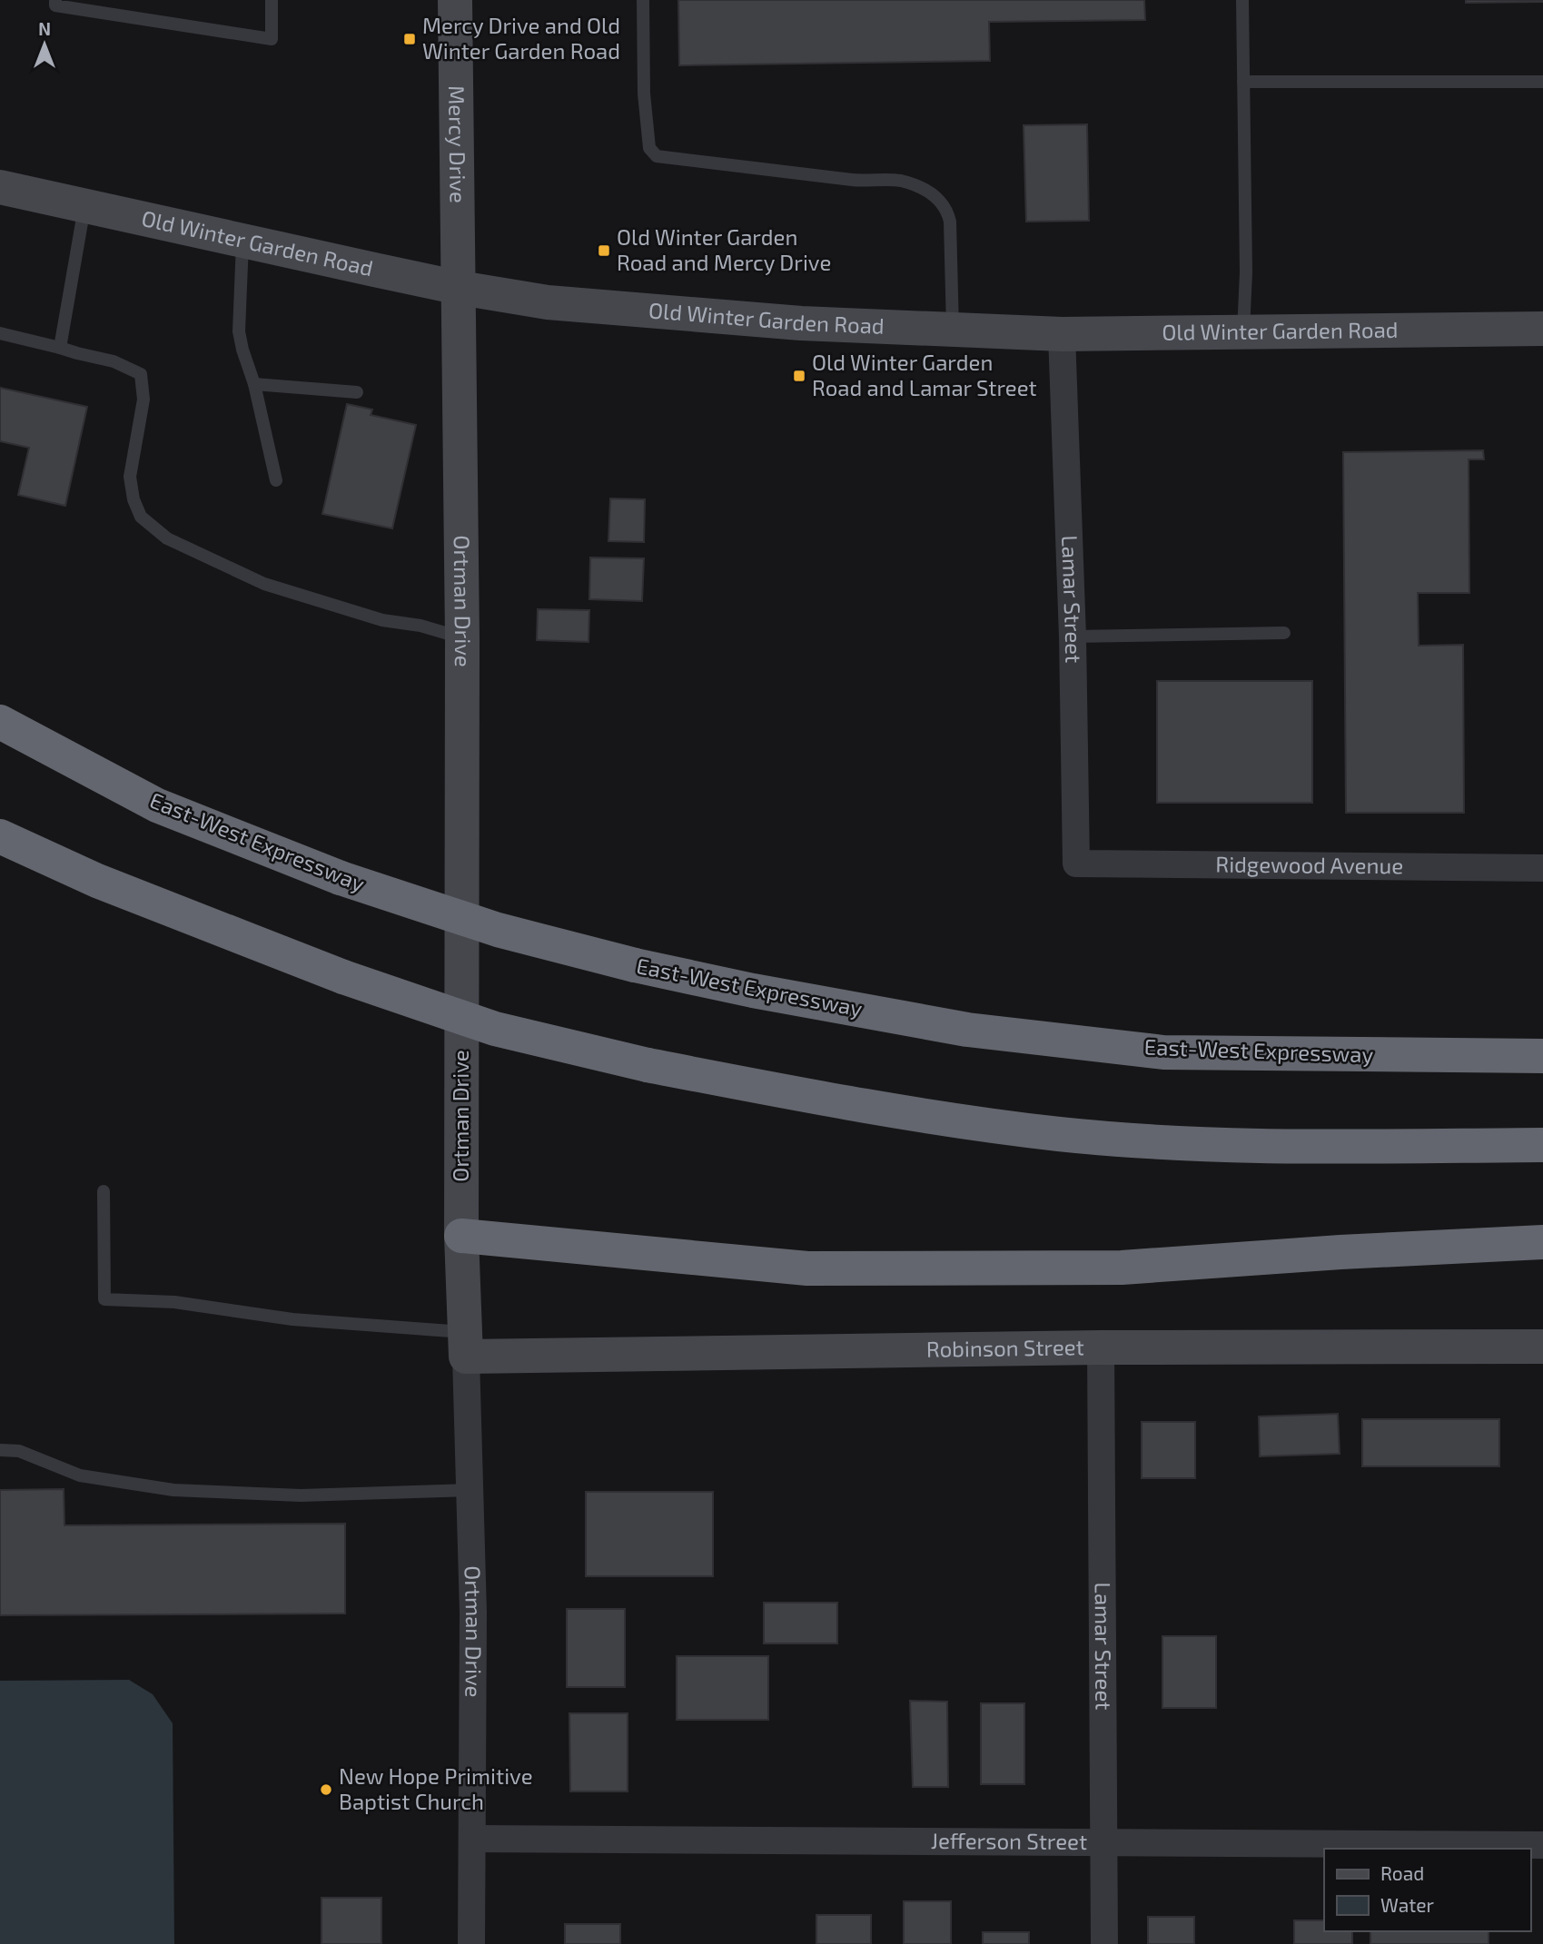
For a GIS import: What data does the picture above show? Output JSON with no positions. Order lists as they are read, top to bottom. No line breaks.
{"streets":{"highway":["East-West Expressway"],"main road":["Mercy Drive","Old Winter Garden Road","Ortman Drive","Robinson Street"],"street":["Lamar Street","Ridgewood Avenue","Jefferson Street"]},"crossings":[["Mercy Drive","Old Winter Garden Road"],["Mercy Drive","Ortman Drive"],["Old Winter Garden Road","Lamar Street"],["Old Winter Garden Road","Ortman Drive"],["Lamar Street","Ridgewood Avenue"],["Lamar Street","Robinson Street"],["Lamar Street","Jefferson Street"],["Ortman Drive","Robinson Street"],["Ortman Drive","Jefferson Street"]],"places":{"transit":["Mercy Drive and Old Winter Garden Road","Old Winter Garden Road and Mercy Drive","Old Winter Garden Road and Lamar Street"],"other":["New Hope Primitive Baptist Church"]},"legend":["Road","Water"],"north":"top"}
